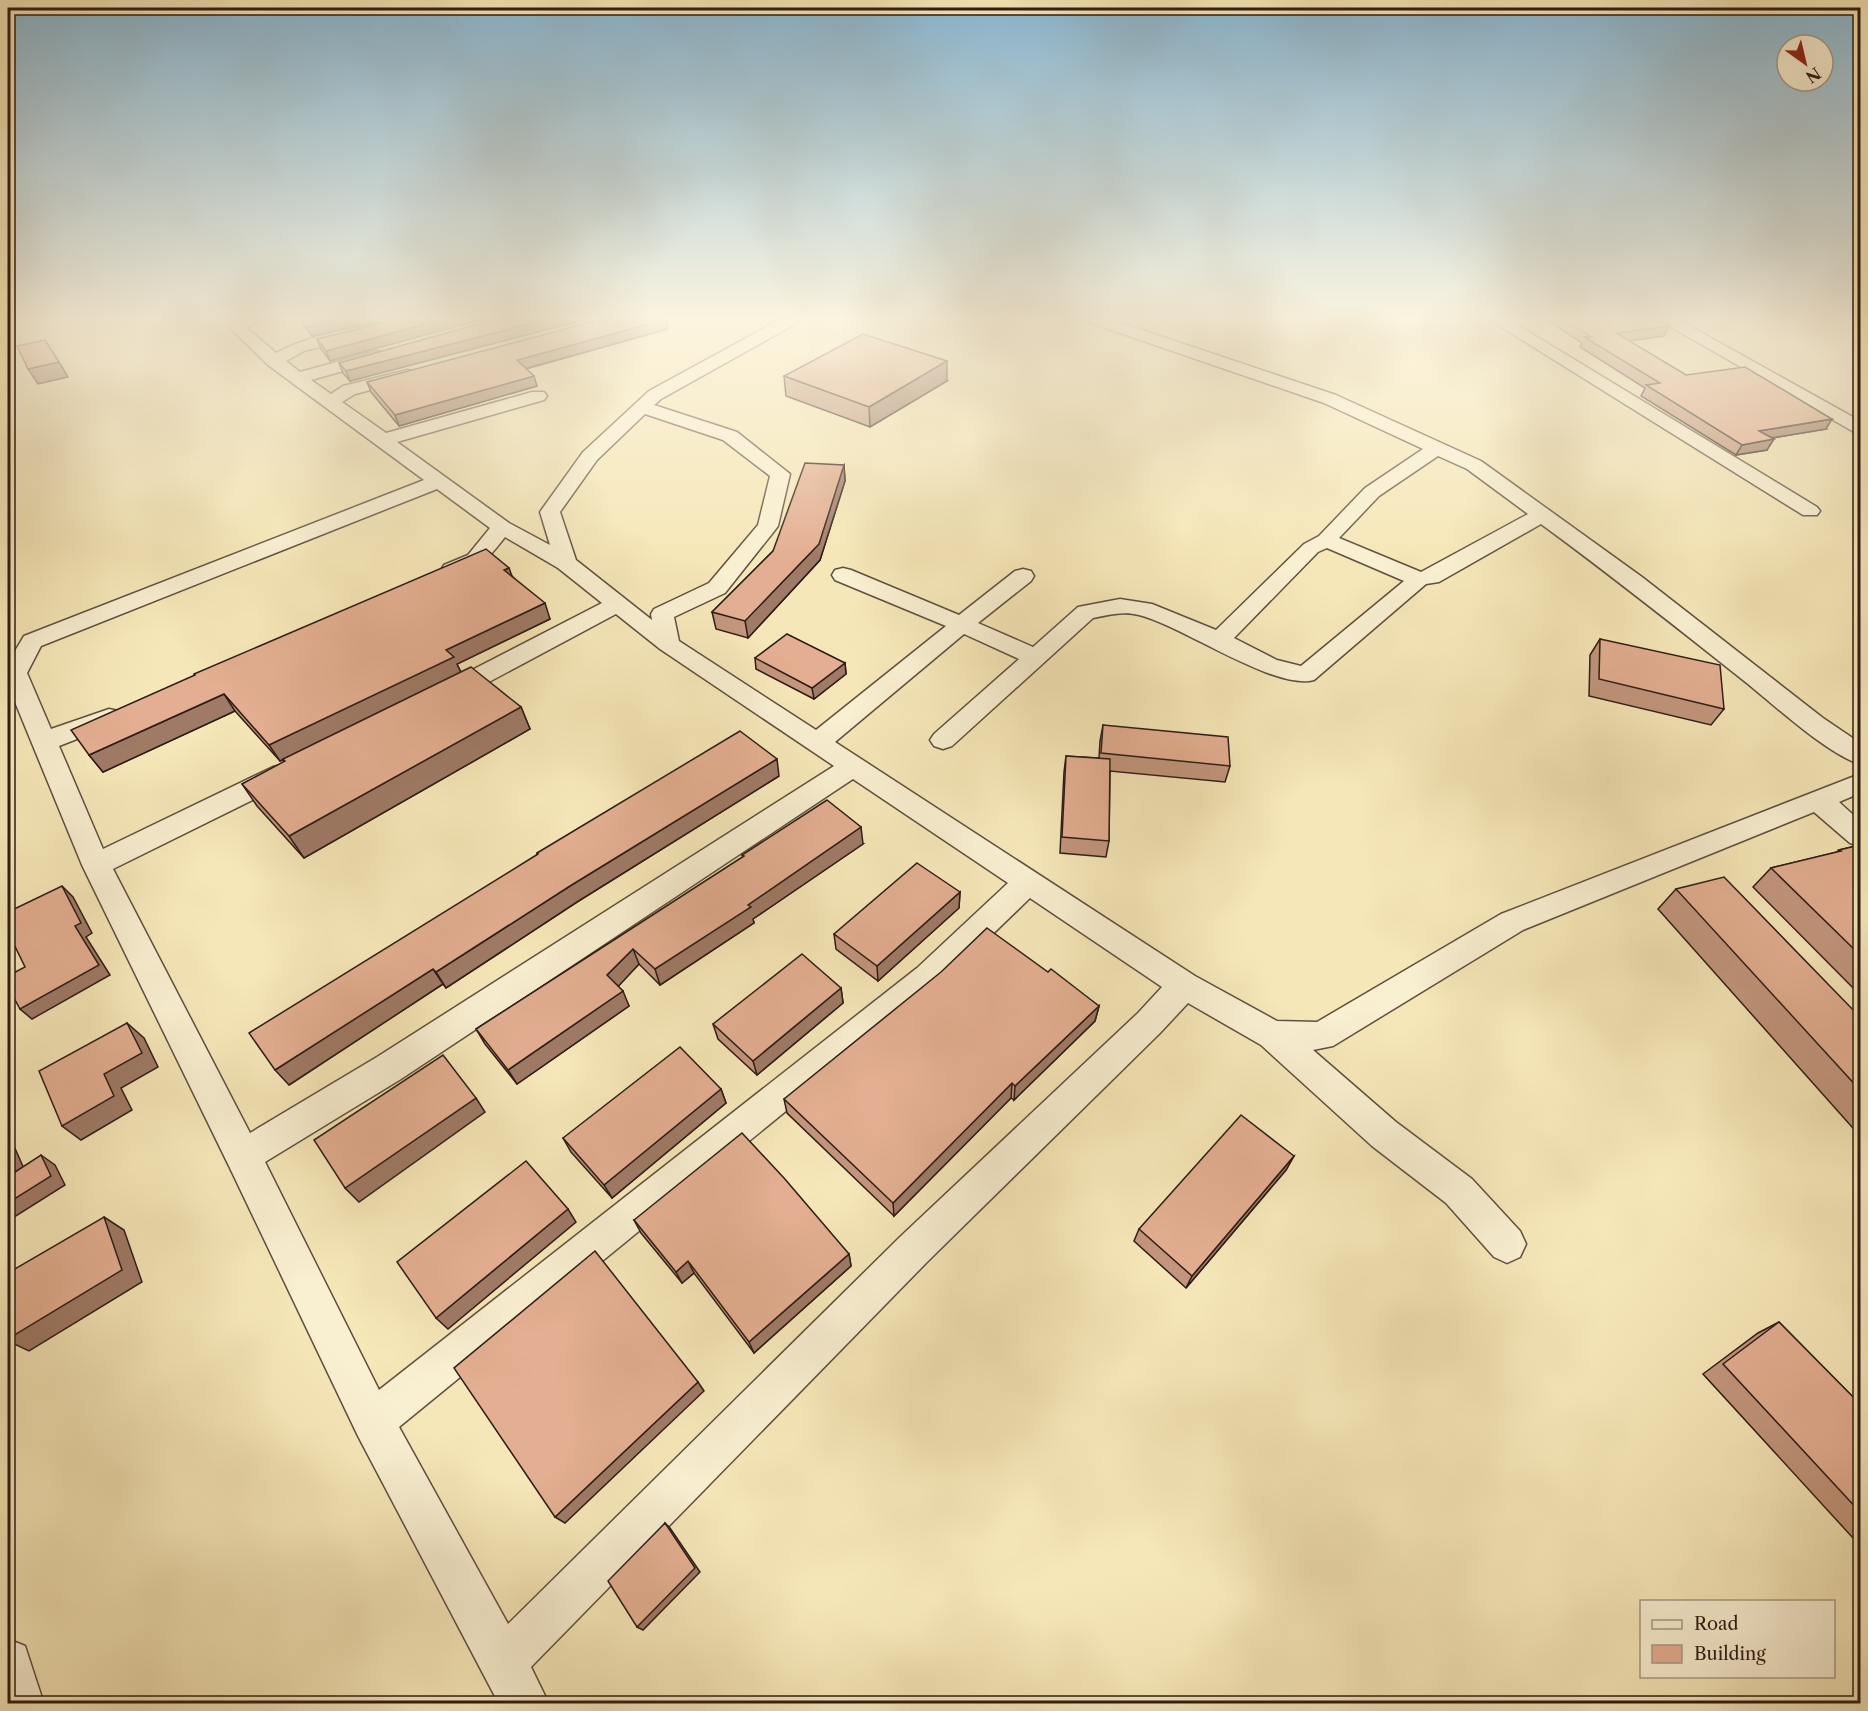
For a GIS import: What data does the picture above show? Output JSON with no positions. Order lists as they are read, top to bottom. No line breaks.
{"legend":["Road","Building"],"north":"bottom right"}
